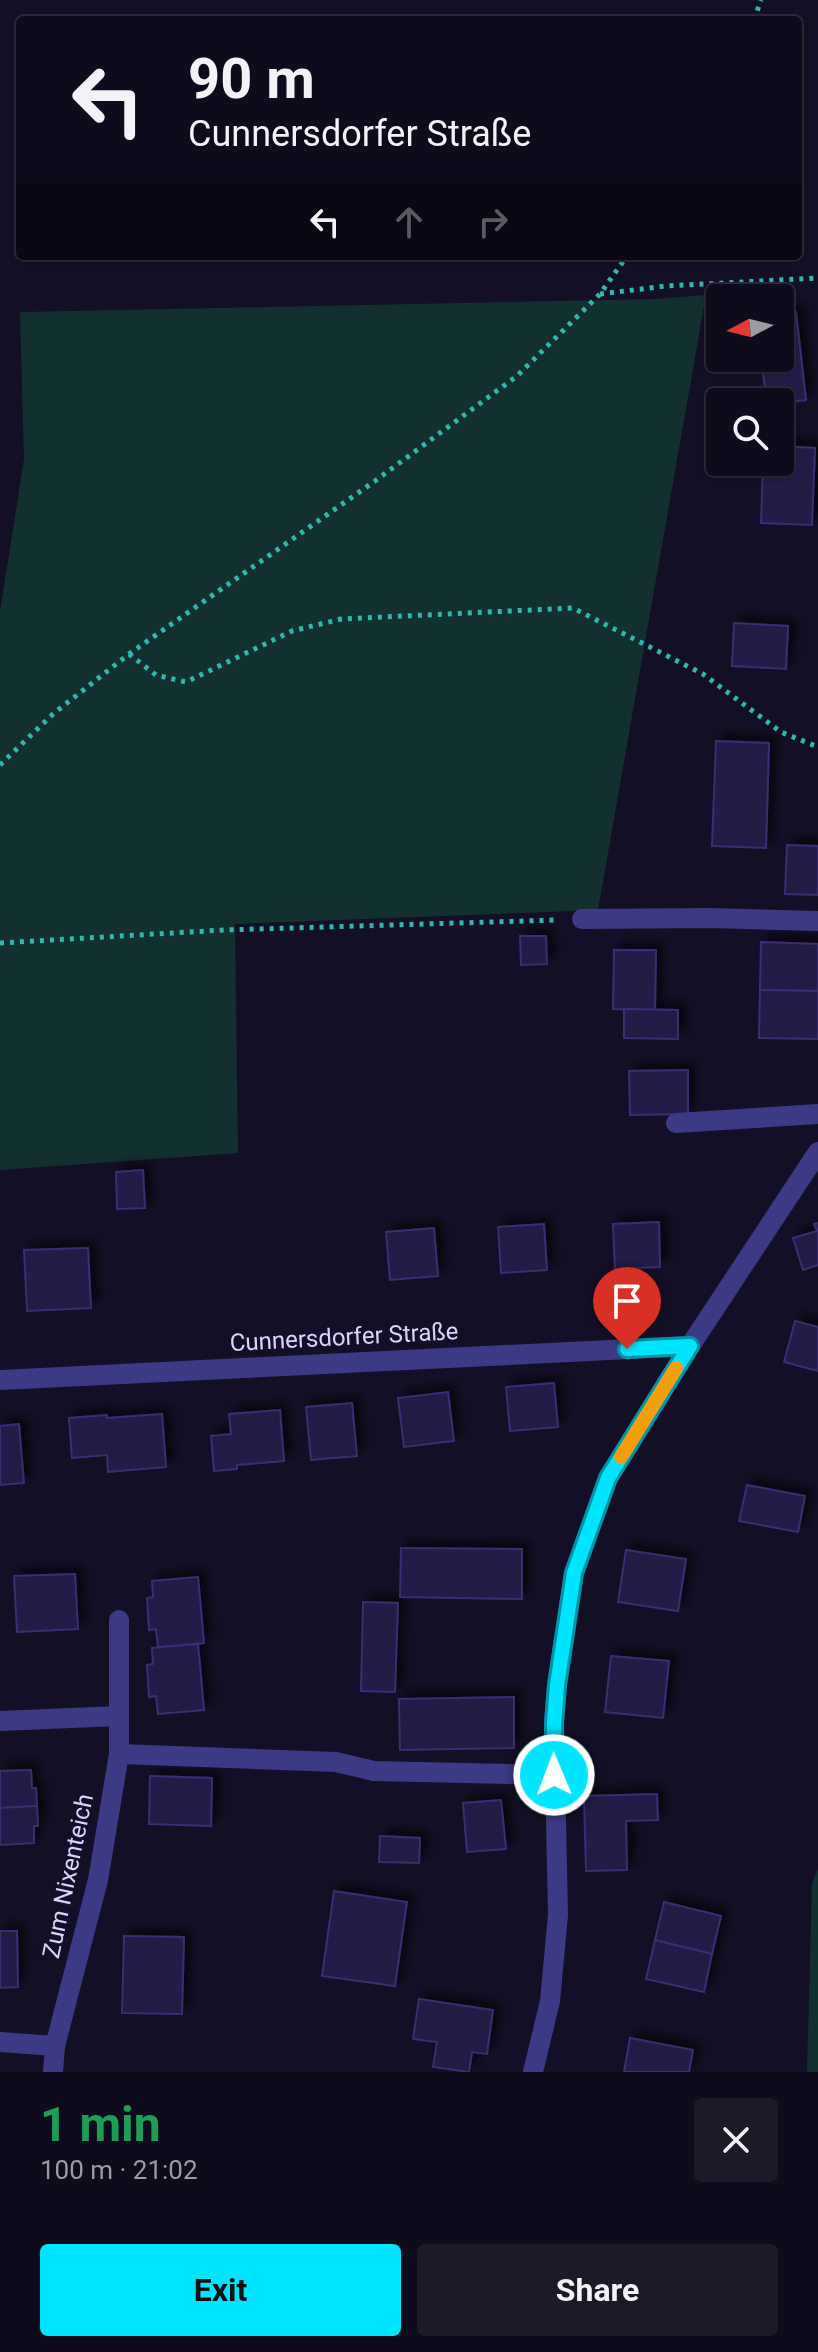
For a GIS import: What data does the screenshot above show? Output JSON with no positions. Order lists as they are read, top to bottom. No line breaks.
{"streets":{"street":["Cunnersdorfer Straße","Zum Nixenteich"]},"north":"left","page":{"turn":["90 m","Cunnersdorfer Straße"],"heading":["1 min","100 m · 21:02"],"buttons":["Exit","Share"]}}
